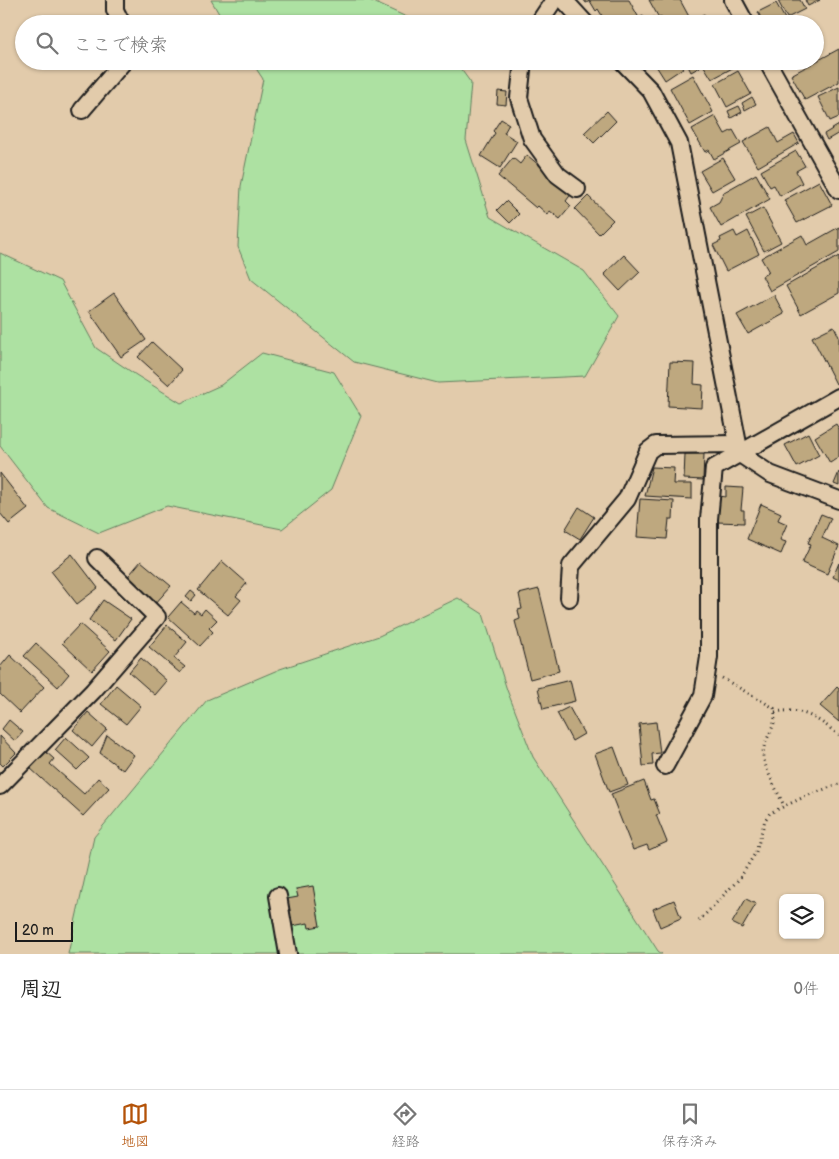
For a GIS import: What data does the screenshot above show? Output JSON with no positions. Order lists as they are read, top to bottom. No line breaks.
{"scale_bar":"20 m","page":{"search":"ここで検索","scale":"20 m","heading":["周辺","0件"],"nav":["地図","経路","保存済み"]}}
